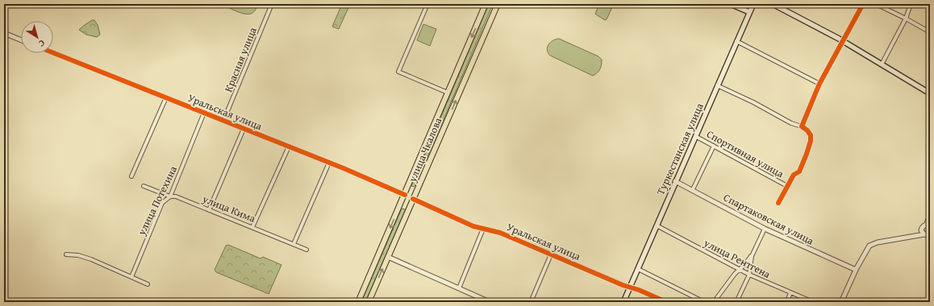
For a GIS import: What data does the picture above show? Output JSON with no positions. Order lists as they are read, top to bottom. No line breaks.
{"streets":{"main road":["Уральская улица","Туркестанская улица","улица Чкалова"],"street":["Красная улица","Спортивная улица","улица Потехина","улица Кима","Спартаковская улица","улица Рентгена"]},"crossings":[["Красная улица","Уральская улица"],["Уральская улица","Туркестанская улица"],["Уральская улица","улица Чкалова"],["Уральская улица","улица Потехина"],["Туркестанская улица","Спортивная улица"],["Туркестанская улица","Спартаковская улица"],["Туркестанская улица","улица Рентгена"],["улица Потехина","улица Кима"]],"north":"bottom right"}
